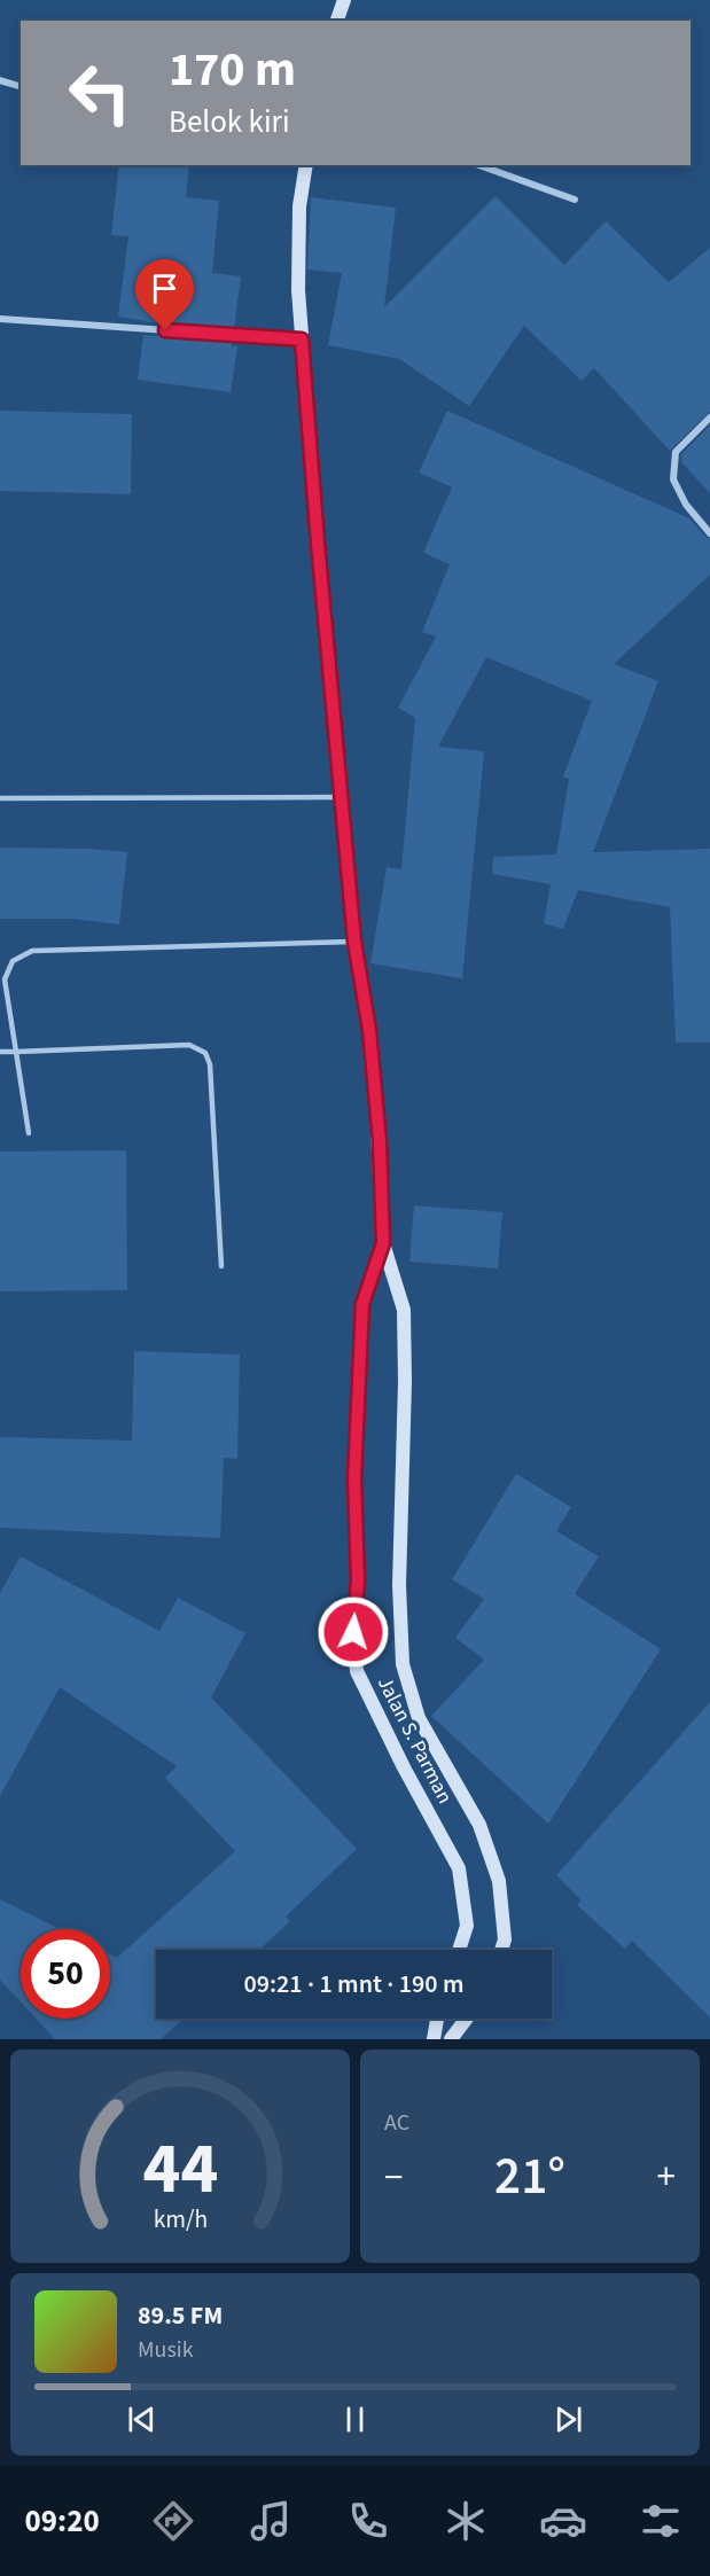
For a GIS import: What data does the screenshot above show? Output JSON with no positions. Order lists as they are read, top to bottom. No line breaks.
{"streets":{"main road":["Jalan S. Parman"]},"page":{"turn":["170 m","Belok kiri"],"limit":"50","trip":"09:21 · 1 mnt · 190 m","tile":"AC","heat":["−","21°","+"],"song":["89.5 FM","Musik"],"tabs":"09:20","gauge":["44","km/h"]}}
